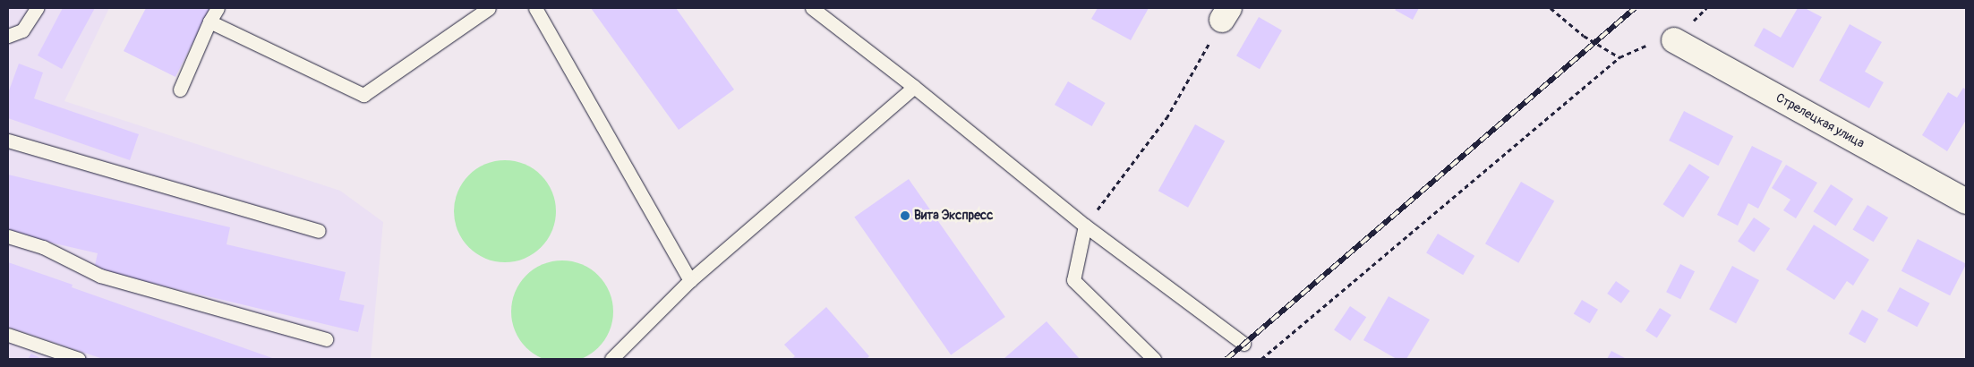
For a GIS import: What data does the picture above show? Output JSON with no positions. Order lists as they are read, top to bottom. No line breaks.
{"streets":{"street":["Стрелецкая улица"]},"places":["Вита Экспресс"]}
